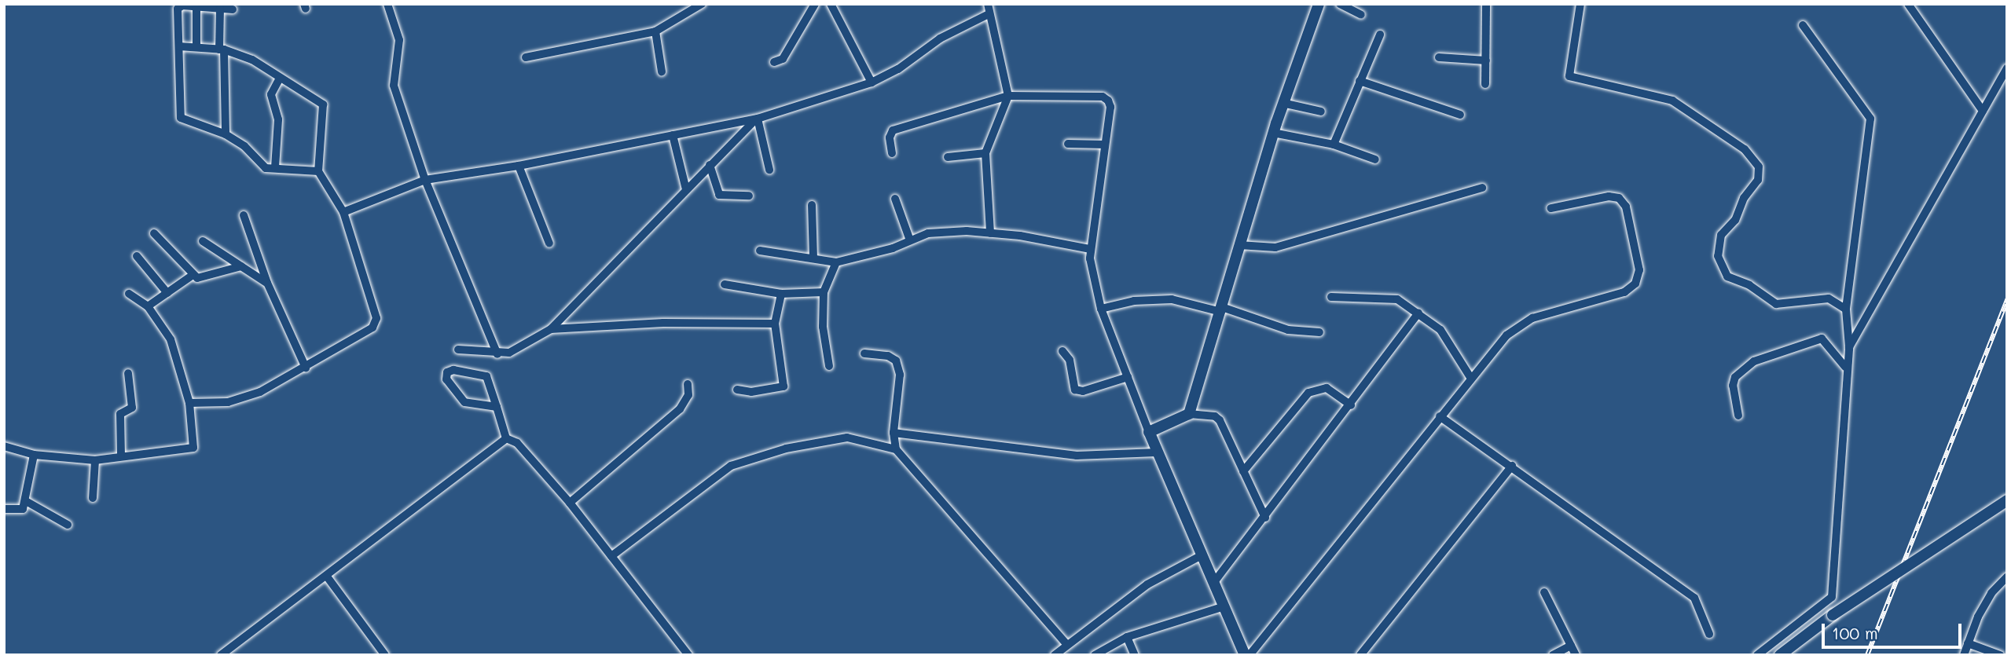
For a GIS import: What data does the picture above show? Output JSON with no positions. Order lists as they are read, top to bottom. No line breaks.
{"scale_bar":"100 m"}
